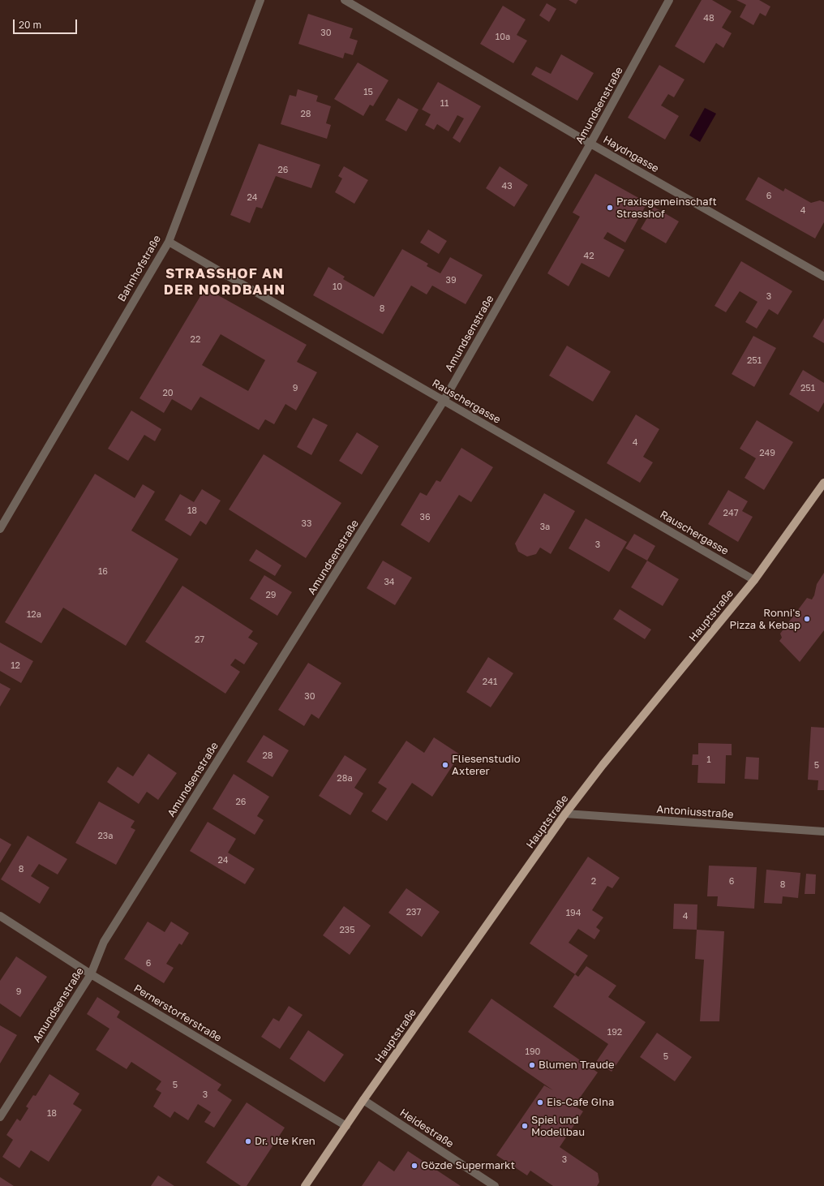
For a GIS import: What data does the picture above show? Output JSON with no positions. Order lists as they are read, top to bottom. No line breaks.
{"streets":{"main road":["Hauptstraße"],"street":["Amundsenstraße","Haydngasse","Bahnhofstraße","Rauschergasse","Antoniusstraße","Pernerstorferstraße","Heidestraße"]},"crossings":[["Amundsenstraße","Haydngasse"],["Amundsenstraße","Rauschergasse"],["Amundsenstraße","Pernerstorferstraße"],["Bahnhofstraße","Rauschergasse"],["Rauschergasse","Hauptstraße"],["Hauptstraße","Antoniusstraße"],["Hauptstraße","Pernerstorferstraße"],["Hauptstraße","Heidestraße"]],"districts":["STRASSHOF AN DER NORDBAHN"],"places":["Praxisgemeinschaft Strasshof","Ronni's Pizza & Kebap","Fliesenstudio Axterer","Blumen Traude","Eis-Cafe GIna","Spiel und Modellbau","Dr. Ute Kren","Gözde Supermarkt"],"house_numbers":["48","30","10a","15","11","28","26","43","6","24","4","42","39","10","3","8","22","251","9","251","20","4","249","18","247","36","33","3a","3","16","34","29","12a","27","12","241","30","28","1","5","28a","26","23a","24","8","2","6","8","237","194","4","235","6","9","192","190","5","5","3","18","3"],"scale_bar":"20 m"}
